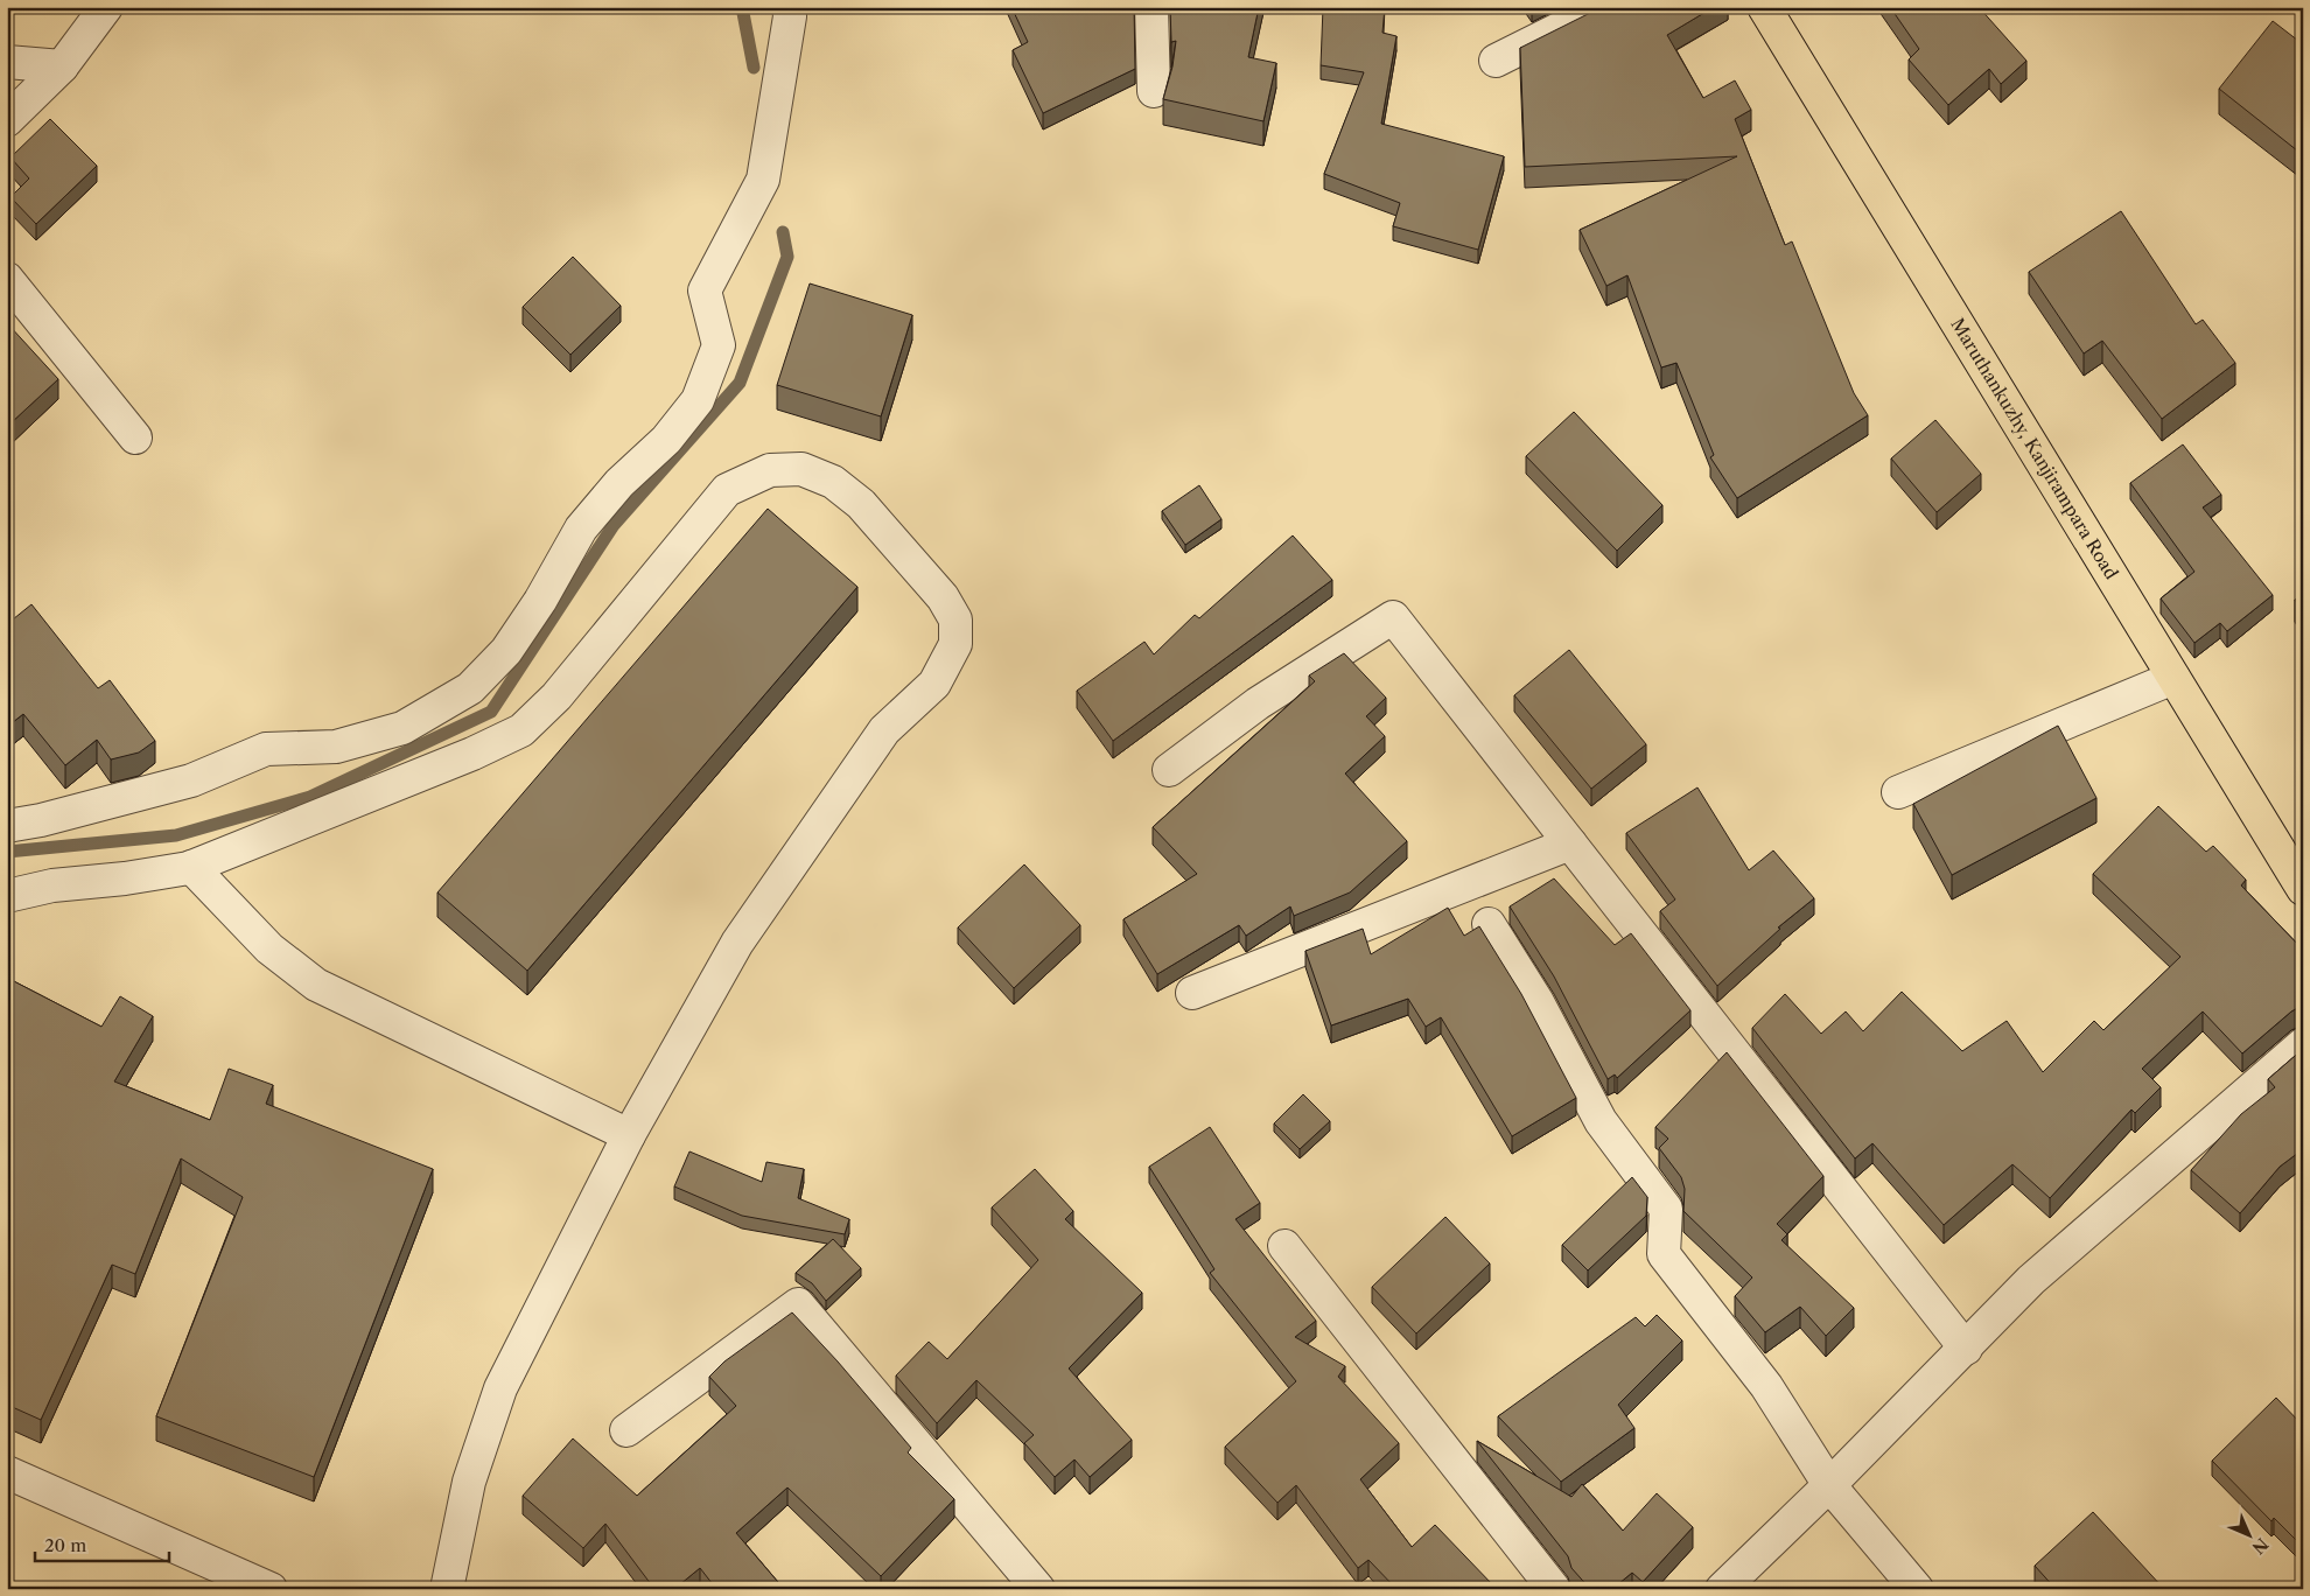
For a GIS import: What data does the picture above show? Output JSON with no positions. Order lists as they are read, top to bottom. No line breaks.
{"streets":{"main road":["Maruthankuzhy, Kanjirampara Road"]},"scale_bar":"20 m","north":"bottom right"}
